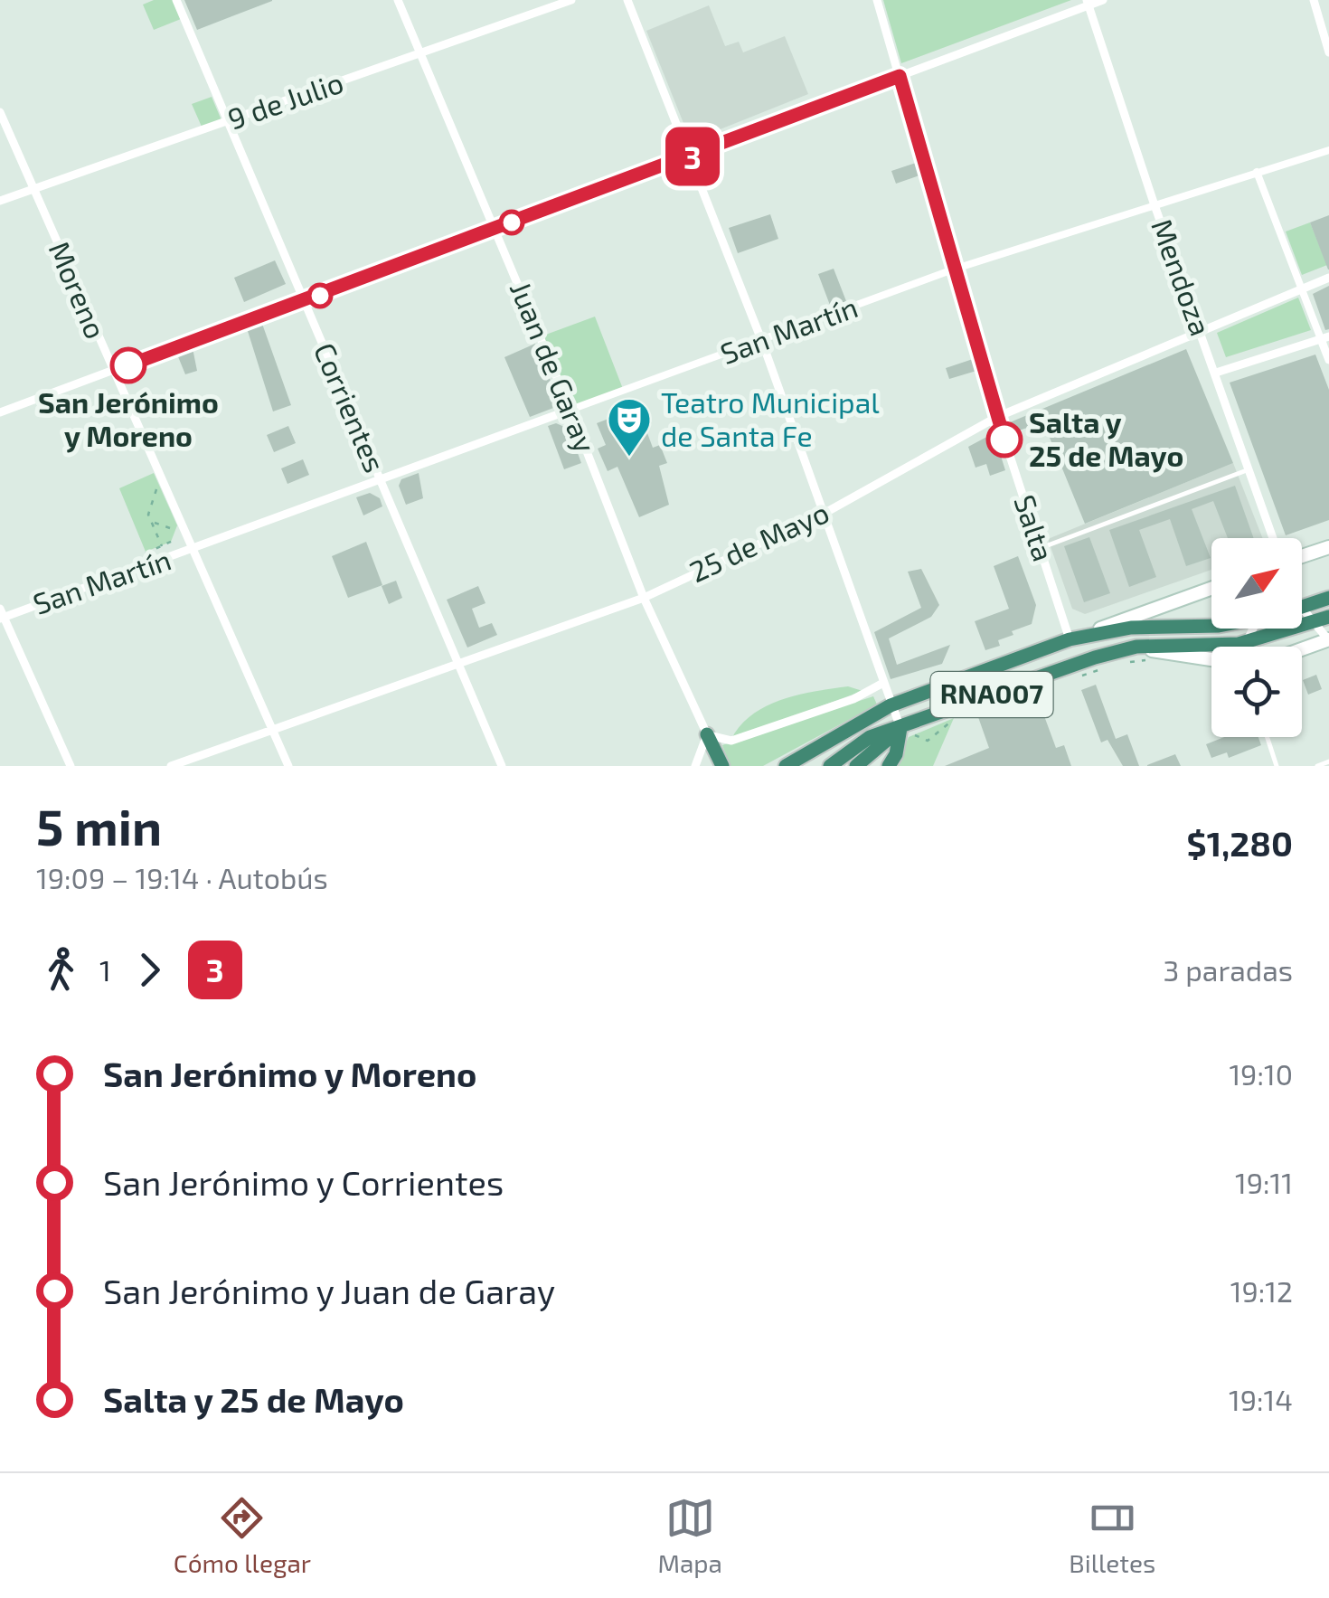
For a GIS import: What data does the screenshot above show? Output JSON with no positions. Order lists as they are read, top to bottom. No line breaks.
{"streets":{"highway":["RNA007"],"street":["9 de Julio","Mendoza","Moreno","San Martín","Juan de Garay","Corrientes","Salta","25 de Mayo"]},"crossings":[["9 de Julio","Moreno"],["9 de Julio","Juan de Garay"],["9 de Julio","Corrientes"],["Mendoza","San Martín"],["Mendoza","25 de Mayo"],["Moreno","San Martín"],["Moreno","25 de Mayo"],["San Martín","Juan de Garay"],["San Martín","Corrientes"],["San Martín","Salta"],["Juan de Garay","25 de Mayo"],["Corrientes","25 de Mayo"],["Salta","25 de Mayo"],["Salta","RNA007"]],"places":{"other":["San Jerónimo y Moreno","Salta y 25 de Mayo"],"theatre":["Teatro Municipal de Santa Fe"]},"lines":["bus line 3"],"north":"top right","page":{"on_map":"3","heading":["5 min","19:09 – 19:14 · Autobús","$1,280"],"legs":["1","3","3 paradas"],"list":[{"name":"San Jerónimo y Moreno","value":"19:10"},{"name":"San Jerónimo y Corrientes","value":"19:11"},{"name":"San Jerónimo y Juan de Garay","value":"19:12"},{"name":"Salta y 25 de Mayo","value":"19:14"}],"tabs":["Cómo llegar","Mapa","Billetes"]}}
